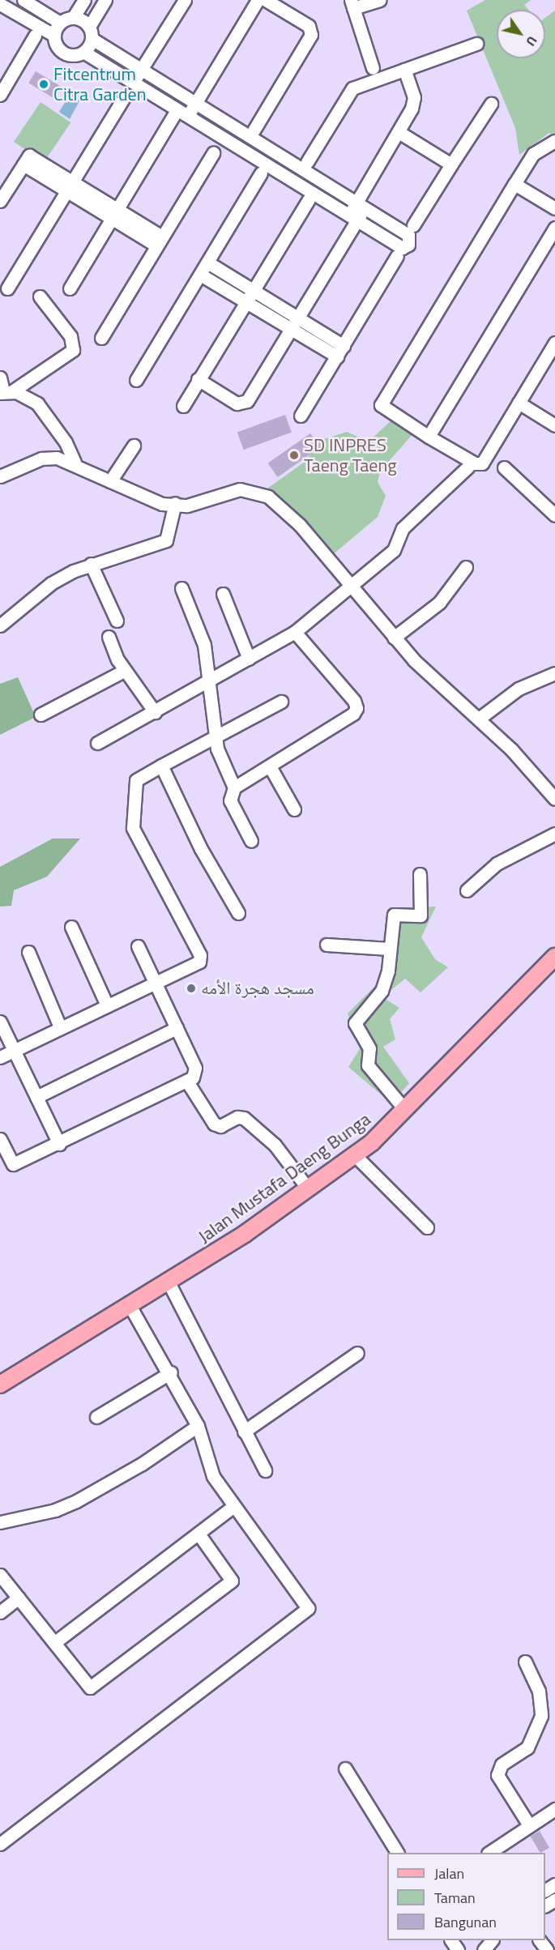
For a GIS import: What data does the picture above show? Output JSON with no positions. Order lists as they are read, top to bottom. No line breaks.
{"streets":{"main road":["Jalan Mustafa Daeng Bunga"]},"places":["Fitcentrum Citra Garden","SD INPRES Taeng Taeng","مسجد هجرة الأمه"],"legend":["Jalan","Taman","Bangunan"],"north":"bottom right"}
